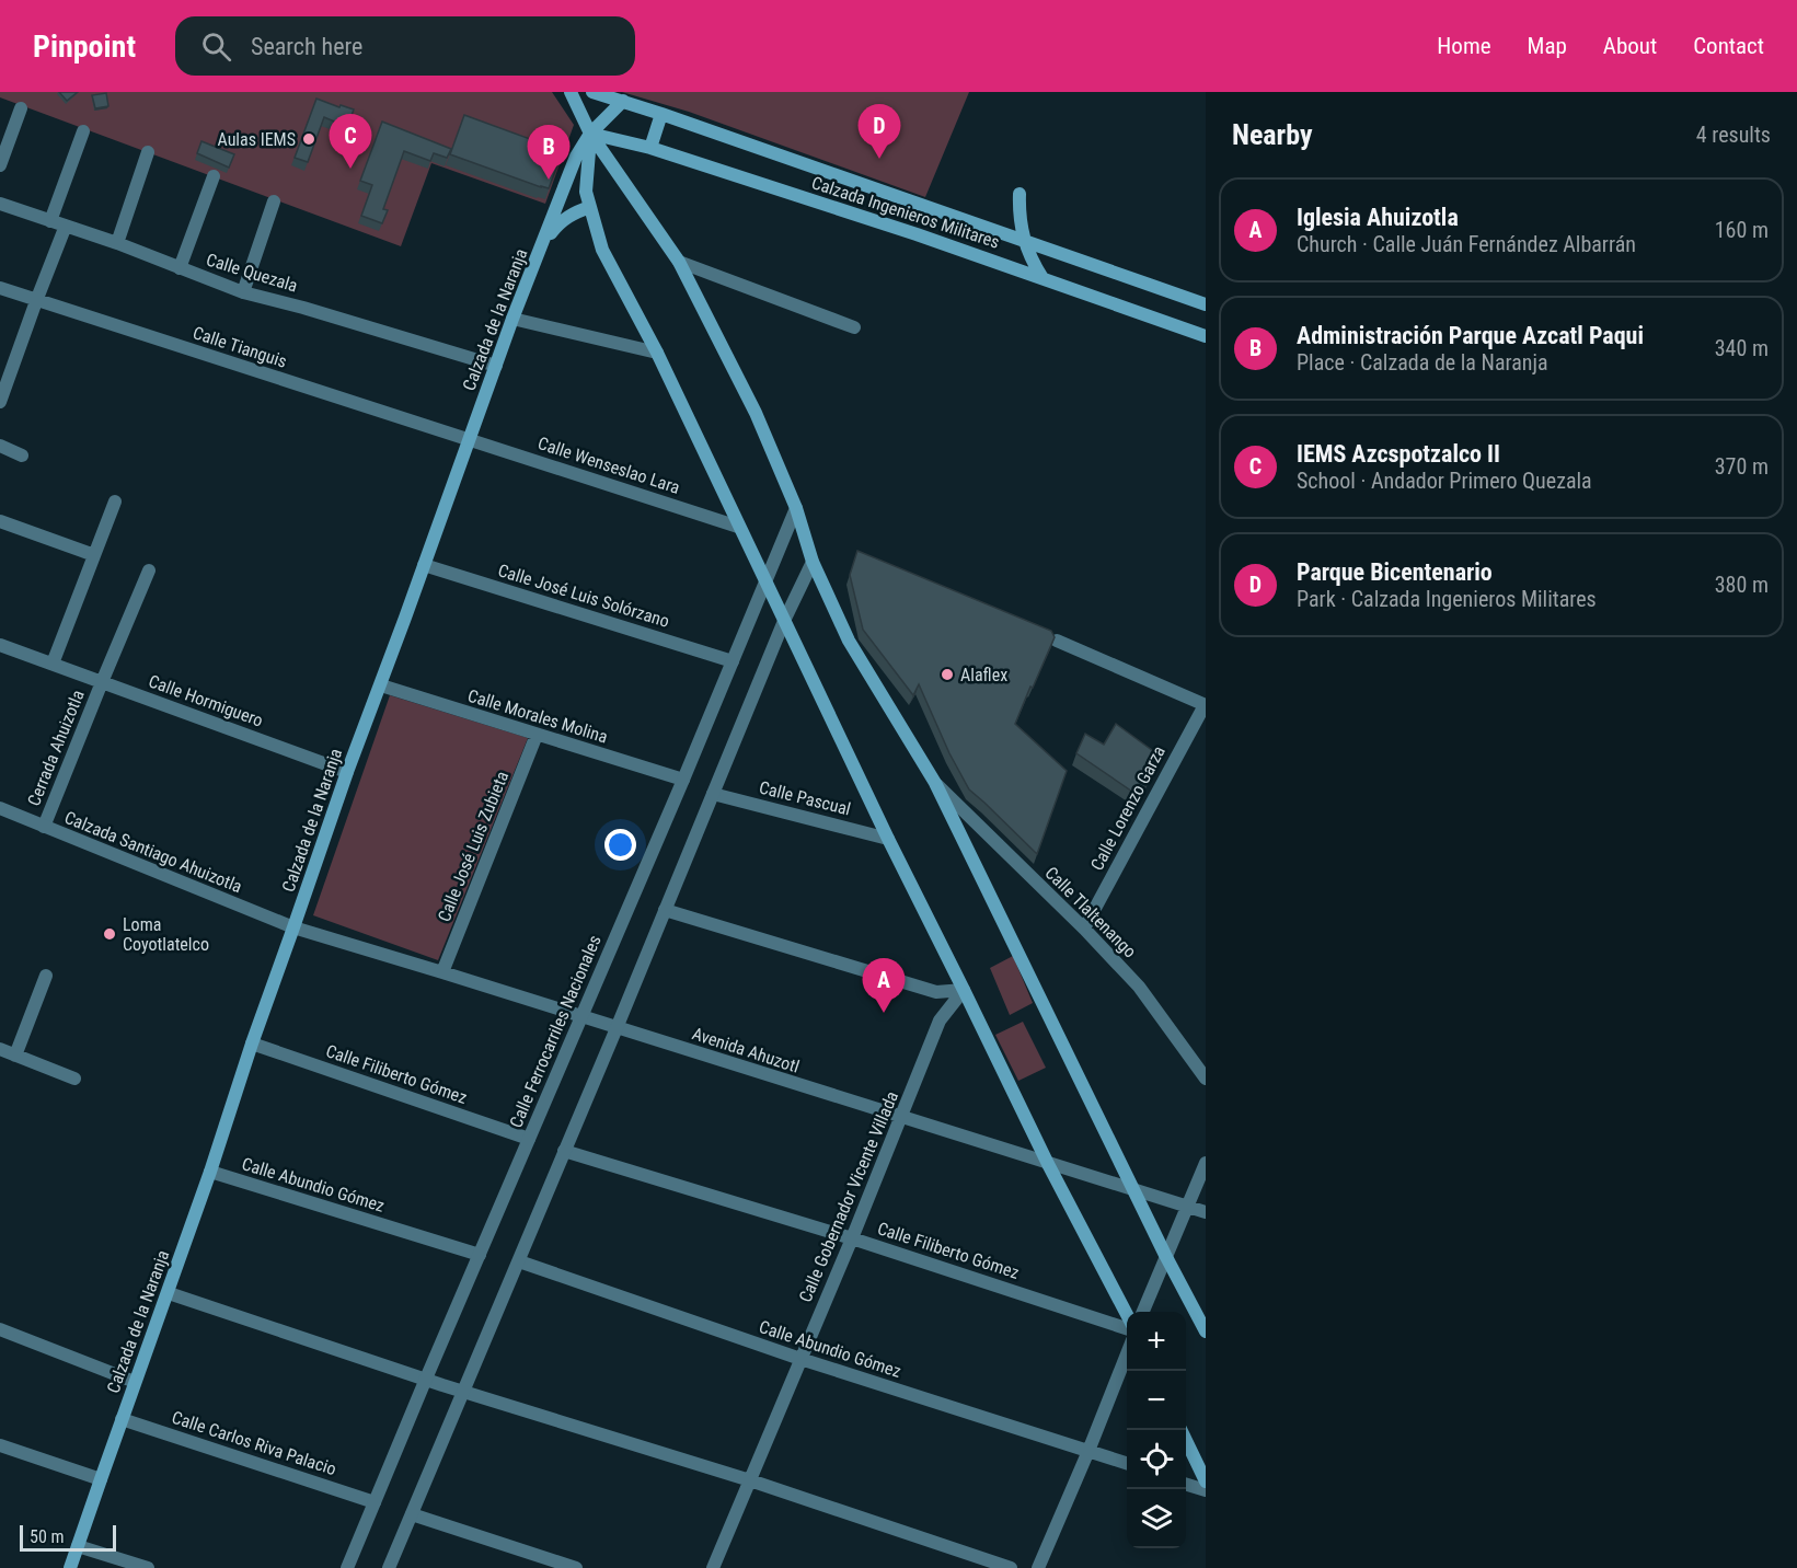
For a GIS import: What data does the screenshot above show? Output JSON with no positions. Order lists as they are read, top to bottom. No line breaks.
{"streets":{"main road":["Calzada Ingenieros Militares","Calzada de la Naranja"],"street":["Calle Quezala","Calle Tianguis","Calle Wenseslao Lara","Calle José Luis Solórzano","Calle Hormiguero","Calle Morales Molina","Cerrada Ahuizotla","Calle Pascual","Calle Lorenzo Garza","Calle José Luis Zubieta","Calzada Santiago Ahuizotla","Calle Tlaltenango","Calle Ferrocarriles Nacionales","Avenida Ahuzotl","Calle Filiberto Gómez","Calle Abundio Gómez","Calle Gobernador Vicente Villada","Calle Carlos Riva Palacio"]},"crossings":[["Calzada Ingenieros Militares","Calzada de la Naranja"],["Calle Quezala","Calzada de la Naranja"],["Calzada de la Naranja","Calle Tianguis"],["Calzada de la Naranja","Calle Wenseslao Lara"],["Calzada de la Naranja","Calle José Luis Solórzano"],["Calzada de la Naranja","Calle Hormiguero"],["Calzada de la Naranja","Calle Morales Molina"],["Calzada de la Naranja","Calzada Santiago Ahuizotla"],["Calzada de la Naranja","Avenida Ahuzotl"],["Calzada de la Naranja","Calle Filiberto Gómez"],["Calzada de la Naranja","Calle Abundio Gómez"],["Calzada de la Naranja","Calle Carlos Riva Palacio"],["Calle Tianguis","Calle Wenseslao Lara"],["Calle José Luis Solórzano","Calle Ferrocarriles Nacionales"],["Calle Hormiguero","Cerrada Ahuizotla"],["Calle Morales Molina","Calle José Luis Zubieta"],["Calle Morales Molina","Calle Ferrocarriles Nacionales"],["Cerrada Ahuizotla","Calzada Santiago Ahuizotla"],["Calle Lorenzo Garza","Calle Tlaltenango"],["Calle José Luis Zubieta","Avenida Ahuzotl"],["Calzada Santiago Ahuizotla","Avenida Ahuzotl"],["Calle Ferrocarriles Nacionales","Avenida Ahuzotl"],["Calle Ferrocarriles Nacionales","Calle Filiberto Gómez"],["Calle Ferrocarriles Nacionales","Calle Abundio Gómez"],["Calle Ferrocarriles Nacionales","Calle Carlos Riva Palacio"],["Avenida Ahuzotl","Calle Gobernador Vicente Villada"],["Calle Filiberto Gómez","Calle Gobernador Vicente Villada"],["Calle Abundio Gómez","Calle Gobernador Vicente Villada"]],"places":["Aulas IEMS","Alaflex","Loma Coyotlatelco"],"scale_bar":"50 m","page":{"header":"Pinpoint","search":"Search here","nav":["Home","Map","About","Contact"],"heading":["Nearby","4 results"],"pins":["D","C","B","A"],"list":[{"mark":"A","name":"Iglesia Ahuizotla","note":"Church · Calle Juán Fernández Albarrán","value":"160 m"},{"mark":"B","name":"Administración Parque Azcatl Paqui","note":"Place · Calzada de la Naranja","value":"340 m"},{"mark":"C","name":"IEMS Azcspotzalco II","note":"School · Andador Primero Quezala","value":"370 m"},{"mark":"D","name":"Parque Bicentenario","note":"Park · Calzada Ingenieros Militares","value":"380 m"}],"map_buttons":["+","−"],"scale":"50 m"}}
